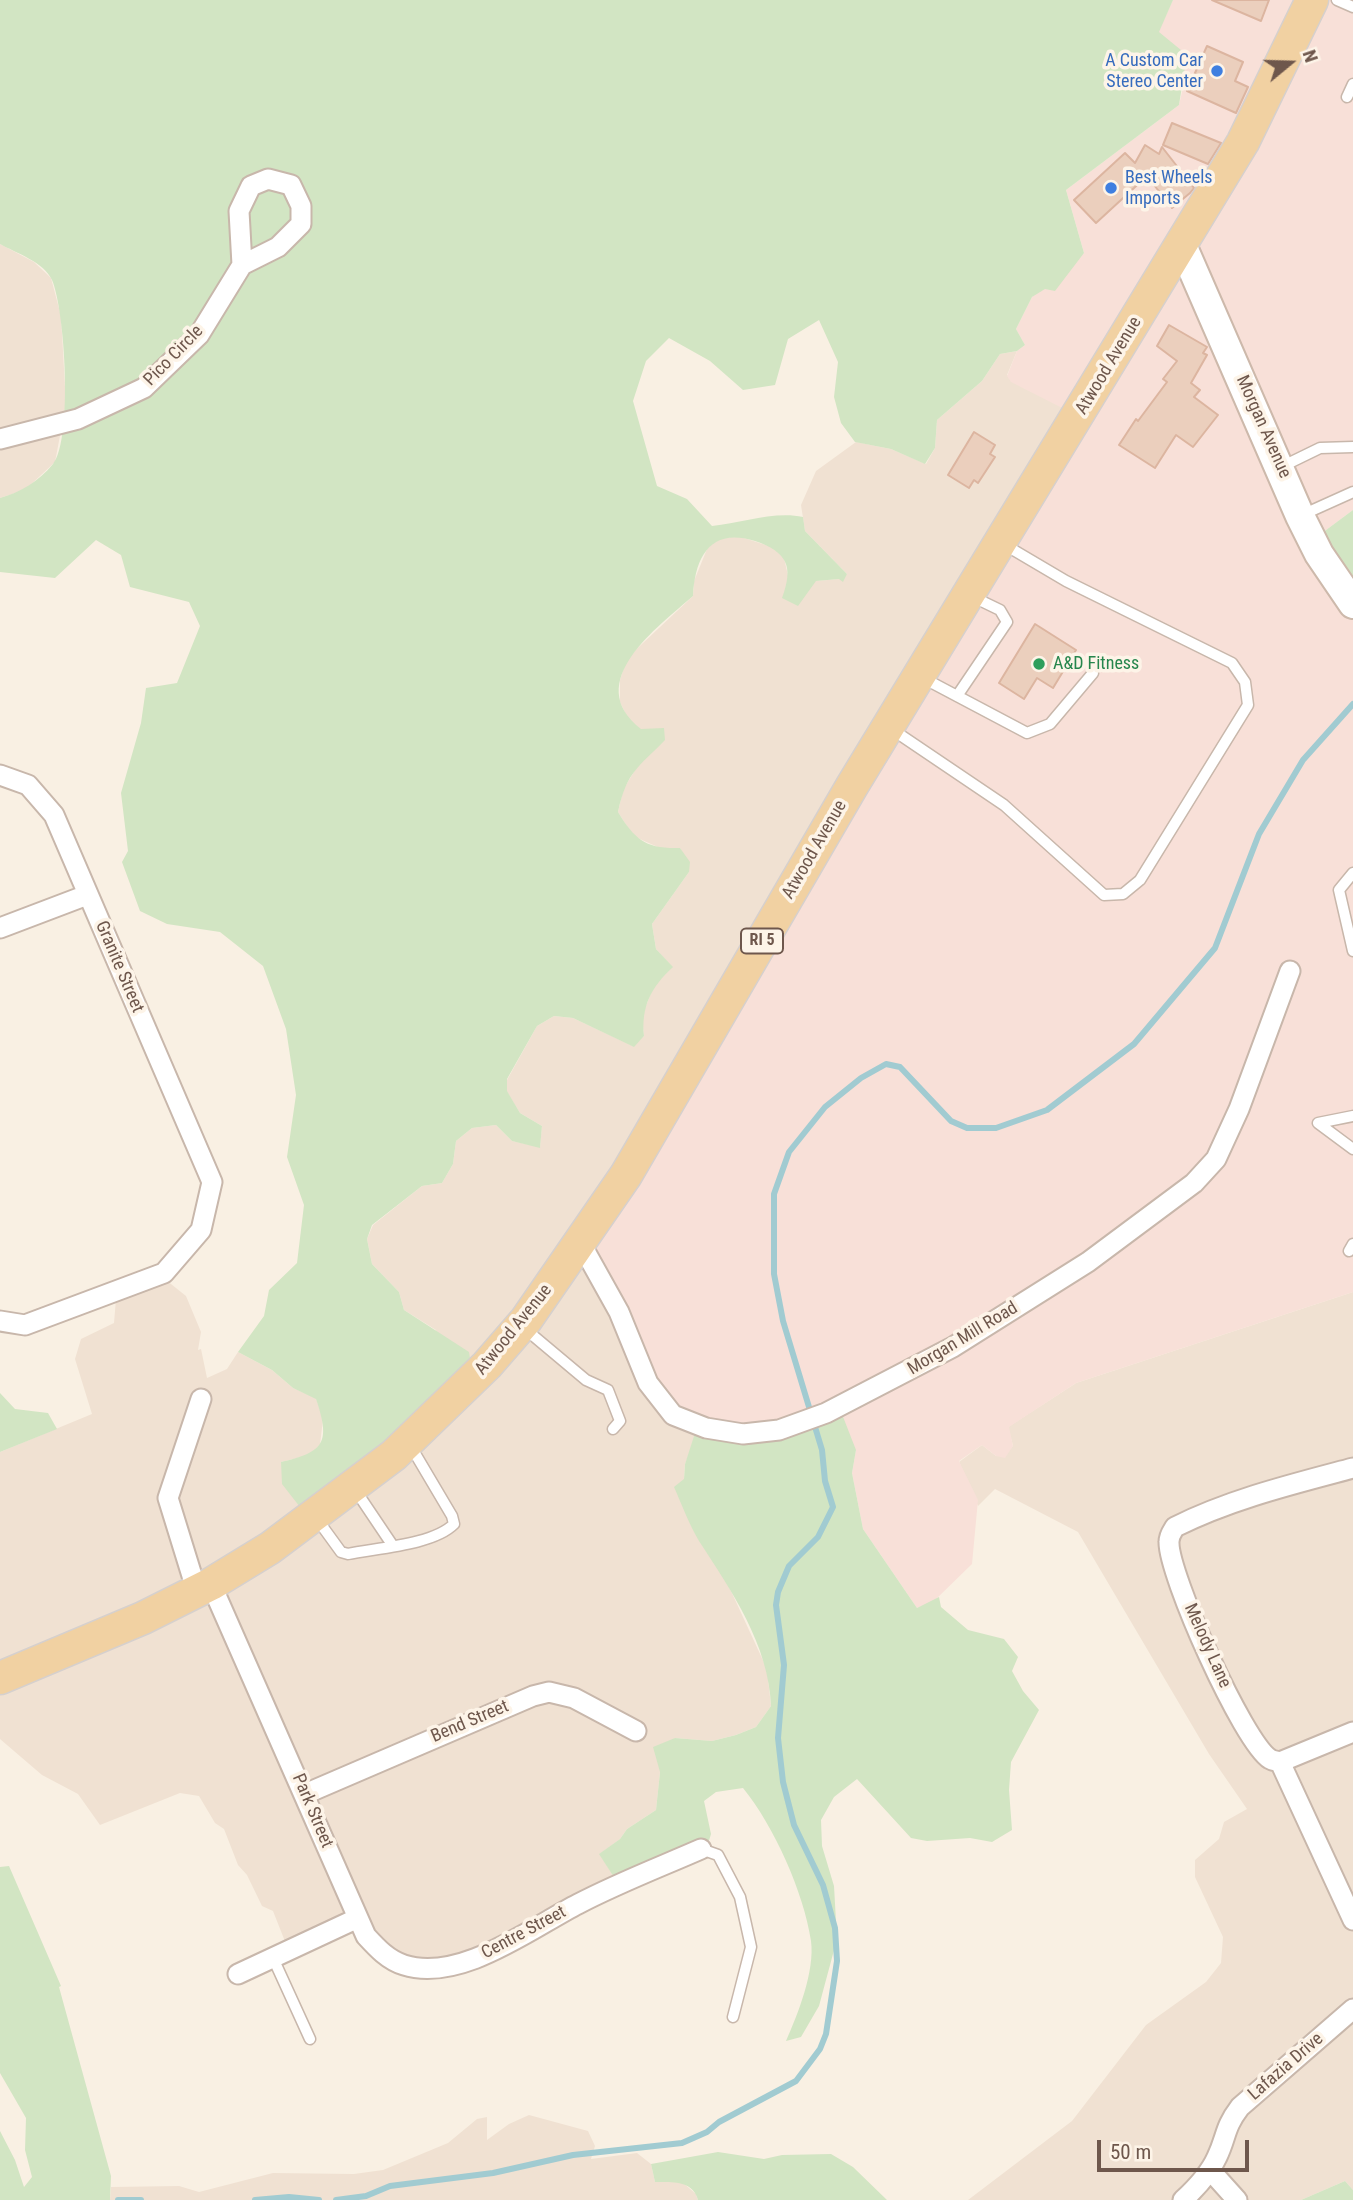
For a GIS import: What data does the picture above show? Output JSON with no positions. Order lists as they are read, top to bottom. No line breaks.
{"streets":{"main road":["Atwood Avenue","RI 5"],"street":["Pico Circle","Morgan Avenue","Granite Street","Morgan Mill Road","Melody Lane","Bend Street","Park Street","Centre Street","Lafazia Drive"]},"crossings":[["Atwood Avenue","Morgan Avenue"],["Atwood Avenue","Morgan Mill Road"],["Atwood Avenue","Park Street"],["Bend Street","Park Street"],["Park Street","Centre Street"]],"places":["A Custom Car Stereo Center","Best Wheels Imports","A&D Fitness"],"scale_bar":"50 m","north":"right"}
